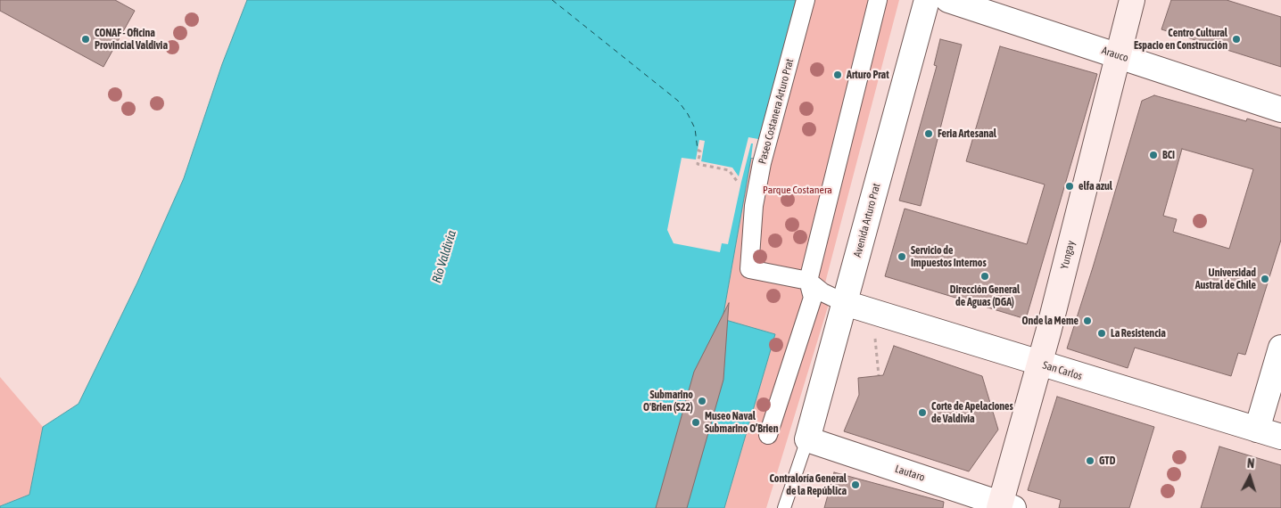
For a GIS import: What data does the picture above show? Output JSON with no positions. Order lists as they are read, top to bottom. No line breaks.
{"streets":{"main road":["Yungay"],"street":["Arauco","Paseo Costanera Arturo Prat","Avenida Arturo Prat","San Carlos","Lautaro"]},"crossings":[["Arauco","Yungay"],["Avenida Arturo Prat","San Carlos"],["Avenida Arturo Prat","Lautaro"],["Yungay","San Carlos"],["Yungay","Lautaro"]],"water":["Río Valdivia"],"parks":["Parque Costanera"],"places":["CONAF - Oficina Provincial Valdivia","Centro Cultural Espacio en Construcción","Arturo Prat","Feria Artesanal","BCI","elfa azul","Servicio de Impuestos Internos","Dirección General de Aguas (DGA)","Universidad Austral de Chile","Onde la Meme","La Resistencia","Submarino O'Brien (S22)","Corte de Apelaciones de Valdivia","Museo Naval Submarino O’Brien","GTD","Contraloría General de la República"],"north":"top"}
